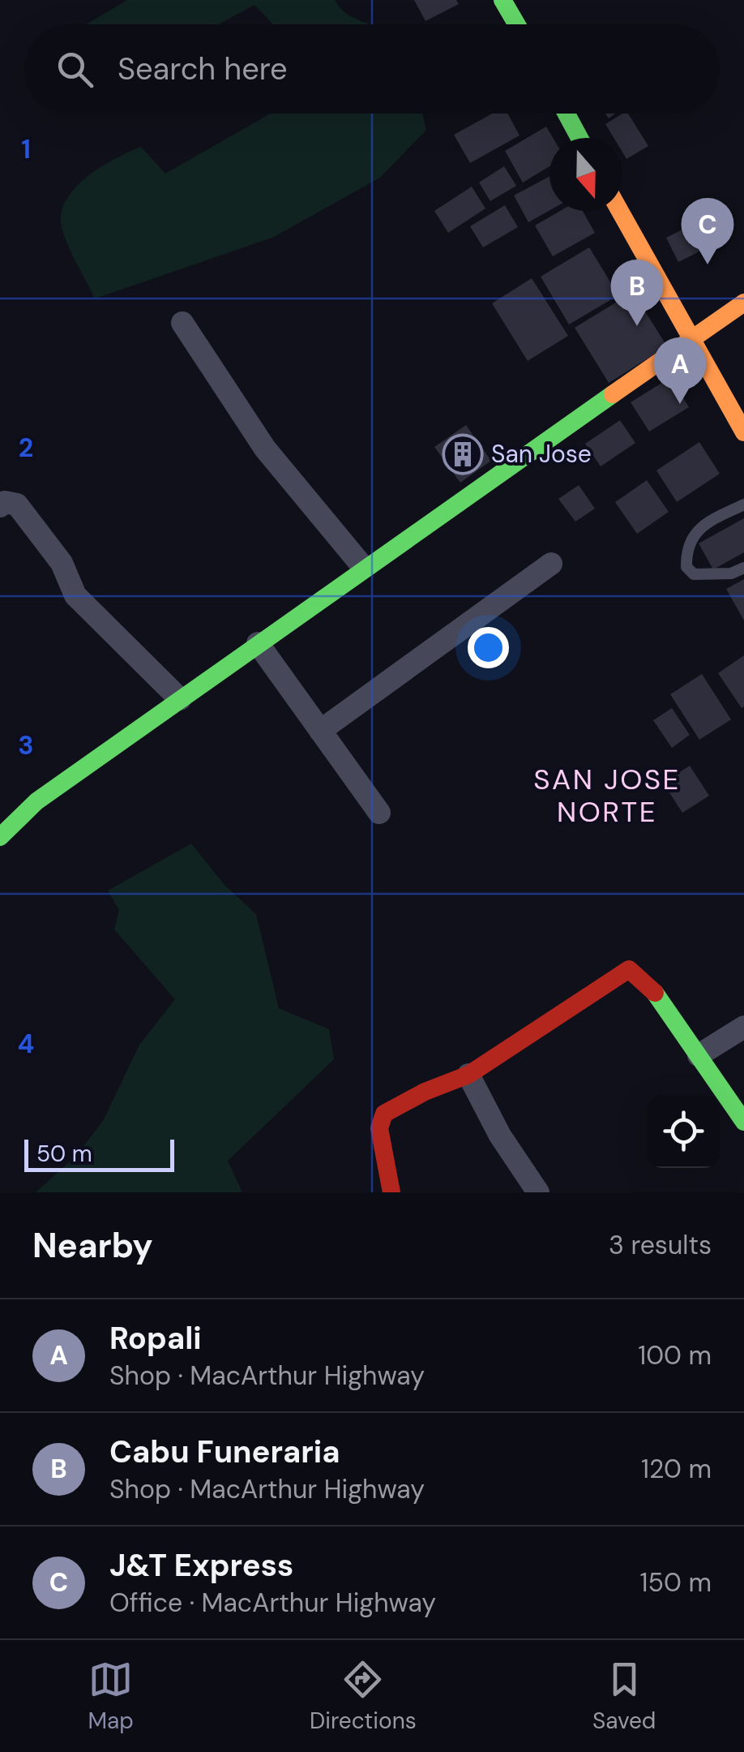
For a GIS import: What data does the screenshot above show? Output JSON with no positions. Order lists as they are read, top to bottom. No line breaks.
{"districts":["SAN JOSE NORTE"],"places":{"building":["San Jose"]},"scale_bar":"50 m","north":"bottom","page":{"search":"Search here","pins":["C","B","A"],"scale":"50 m","heading":["Nearby","3 results"],"list":[{"mark":"A","name":"Ropali","note":"Shop · MacArthur Highway","value":"100 m"},{"mark":"B","name":"Cabu Funeraria","note":"Shop · MacArthur Highway","value":"120 m"},{"mark":"C","name":"J&T Express","note":"Office · MacArthur Highway","value":"150 m"}],"nav":["Map","Directions","Saved"]},"grid":{"rows":["1","2","3","4"]}}
